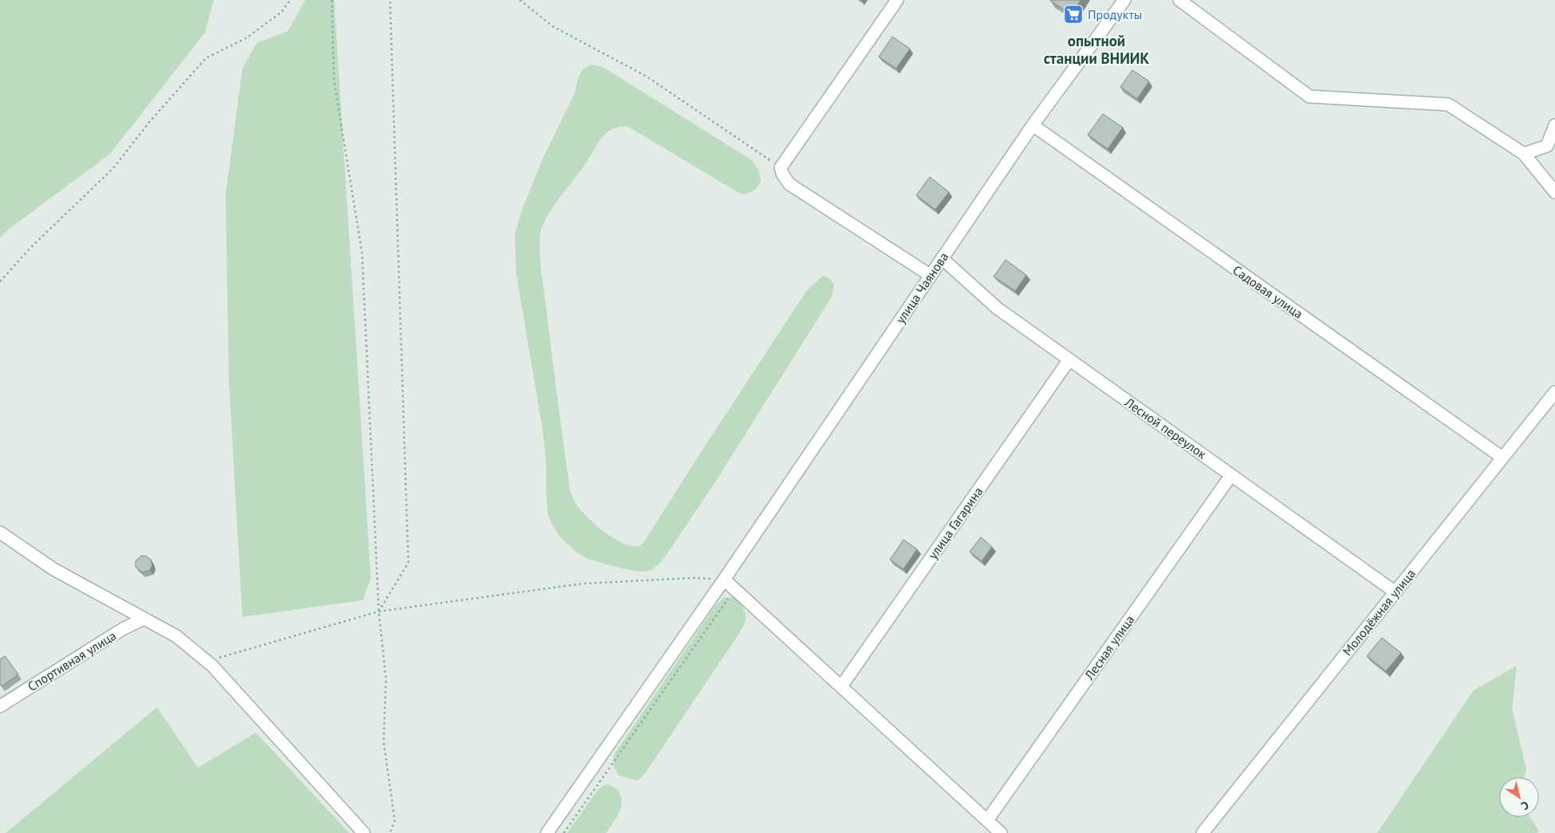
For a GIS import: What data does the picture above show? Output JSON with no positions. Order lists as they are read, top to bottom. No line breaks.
{"streets":{"street":["улица Чаянова","Садовая улица","Лесной переулок","улица Гагарина","Молодёжная улица","Лесная улица","Спортивная улица"]},"crossings":[["улица Чаянова","Садовая улица"],["улица Чаянова","Лесной переулок"],["Садовая улица","Молодёжная улица"],["Лесной переулок","улица Гагарина"],["Лесной переулок","Молодёжная улица"],["Лесной переулок","Лесная улица"]],"districts":["опытной станции ВНИИК"],"places":{"supermarket":["Продукты"]},"north":"bottom right"}
